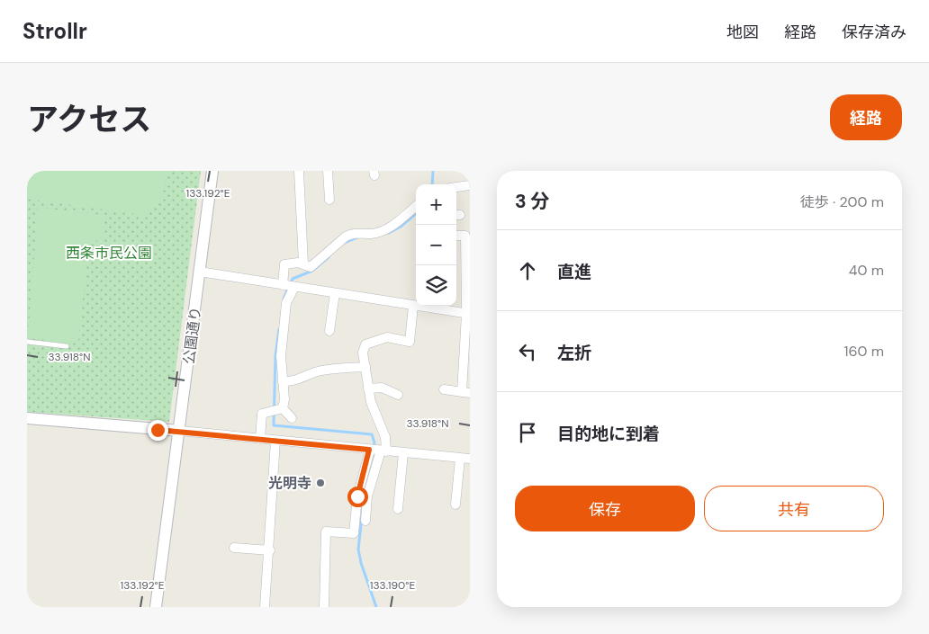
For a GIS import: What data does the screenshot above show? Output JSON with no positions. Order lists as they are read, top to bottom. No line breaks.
{"streets":{"street":["公園通り"]},"parks":["西条市民公園"],"places":["光明寺"],"page":{"header":"Strollr","nav":["地図","経路","保存済み"],"title":"アクセス","buttons":["経路",["保存","共有"]],"heading":["3 分","徒歩 · 200 m"],"map_buttons":["+","−"],"list":[["直進","40 m"],["左折","160 m"],"目的地に到着"]},"coordinates":["133.192°E","33.918°N","133.190°E"]}
